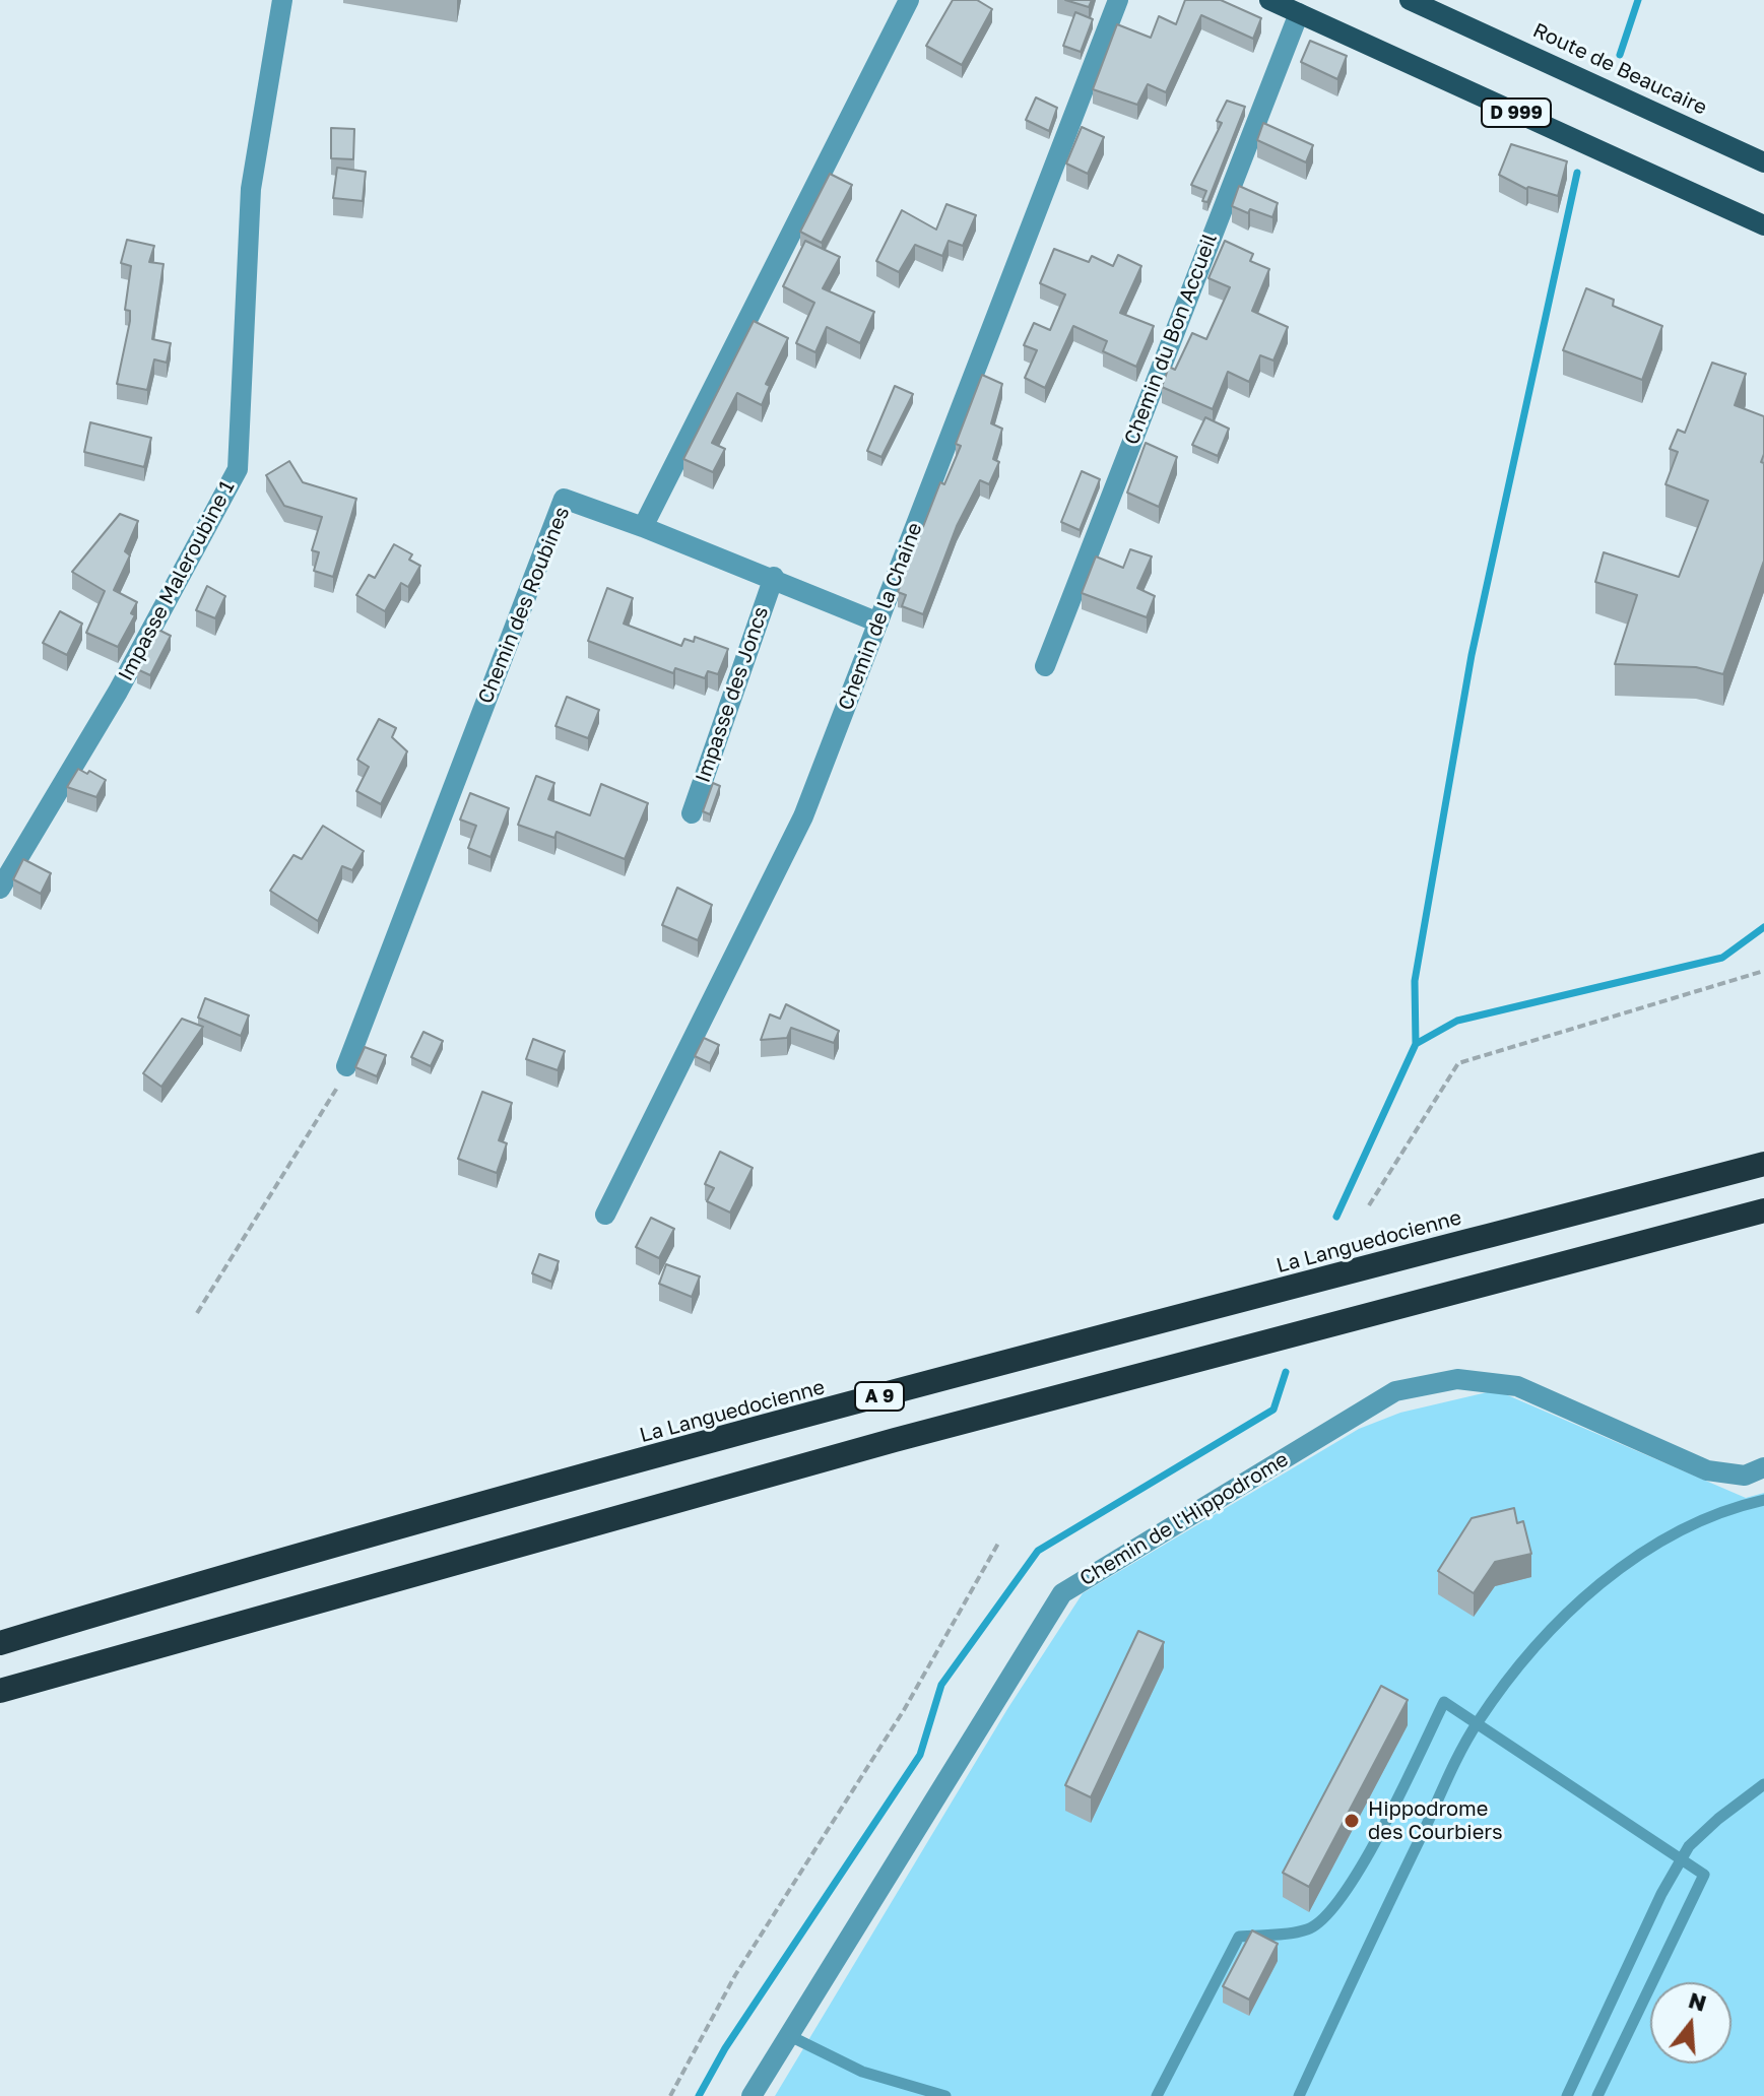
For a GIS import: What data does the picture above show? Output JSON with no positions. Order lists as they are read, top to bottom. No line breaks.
{"streets":{"highway":["La Languedocienne","A 9"],"main road":["Route de Beaucaire","D 999"],"street":["Chemin du Bon Accueil","Impasse Maleroubine 1","Chemin des Roubines","Chemin de la Chaine","Impasse des Joncs","Chemin de l'Hippodrome"]},"crossings":[["D 999","Chemin du Bon Accueil"]],"places":["Hippodrome des Courbiers"],"north":"top"}
